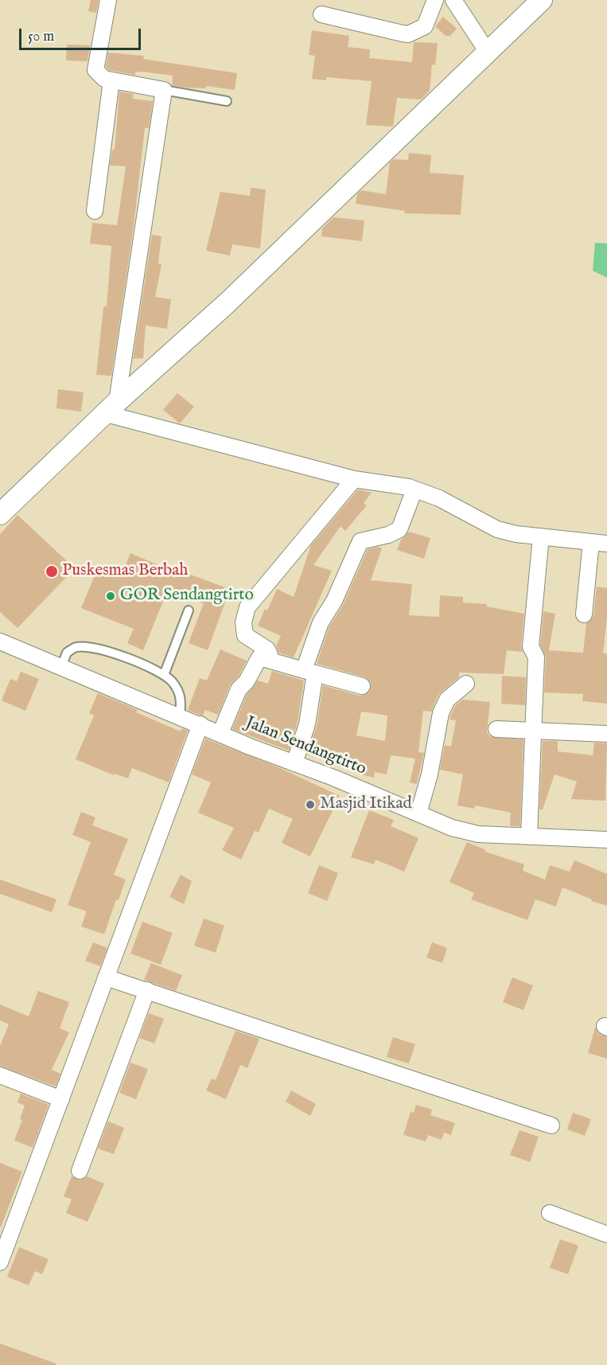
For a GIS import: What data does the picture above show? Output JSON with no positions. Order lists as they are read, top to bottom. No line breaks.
{"streets":{"street":["Jalan Sendangtirto"]},"places":["Puskesmas Berbah","GOR Sendangtirto","Masjid Itikad"],"scale_bar":"50 m"}
